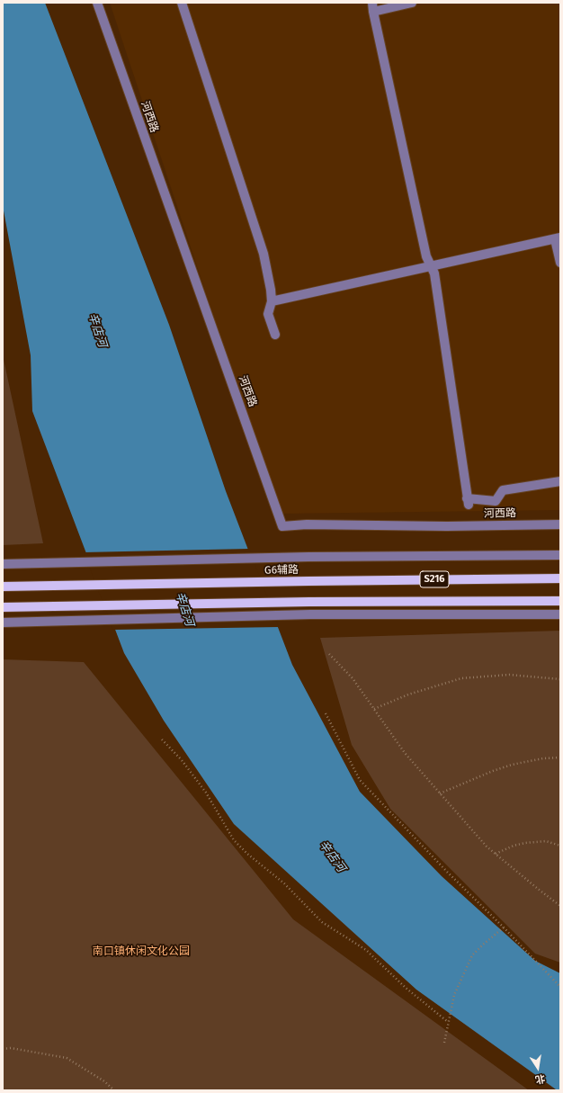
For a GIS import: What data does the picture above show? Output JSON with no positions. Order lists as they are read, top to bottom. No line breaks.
{"streets":{"main road":["G6辅路","S216"],"street":["河西路"]},"water":["辛店河"],"parks":["南口镇休闲文化公园"],"north":"bottom"}
